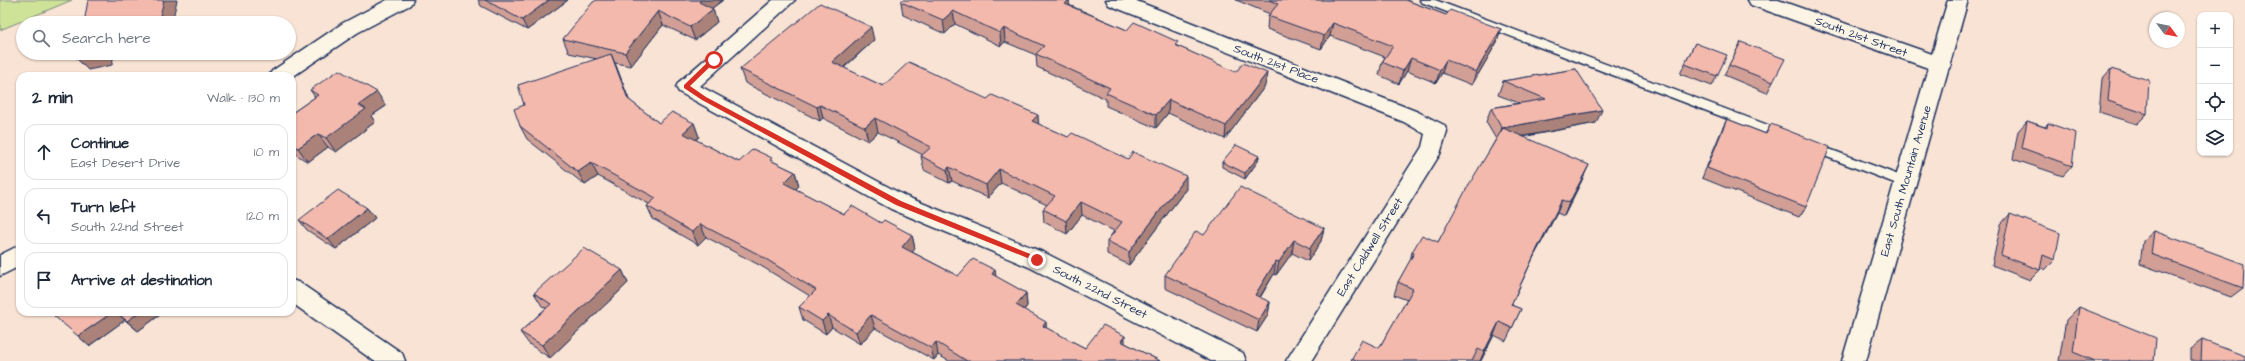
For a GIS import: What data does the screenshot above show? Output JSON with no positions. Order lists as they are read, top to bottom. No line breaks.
{"streets":{"street":["South 21st Street","South 21st Place","East South Mountain Avenue","East Caldwell Street","South 22nd Street"]},"crossings":[["South 21st Street","East South Mountain Avenue"],["South 21st Place","East Caldwell Street"]],"north":"bottom right","page":{"map_buttons":["+","−"],"search":"Search here","heading":["2 min","Walk · 130 m"],"list":[["Continue","East Desert Drive","10 m"],["Turn left","South 22nd Street","120 m"],"Arrive at destination"]}}
